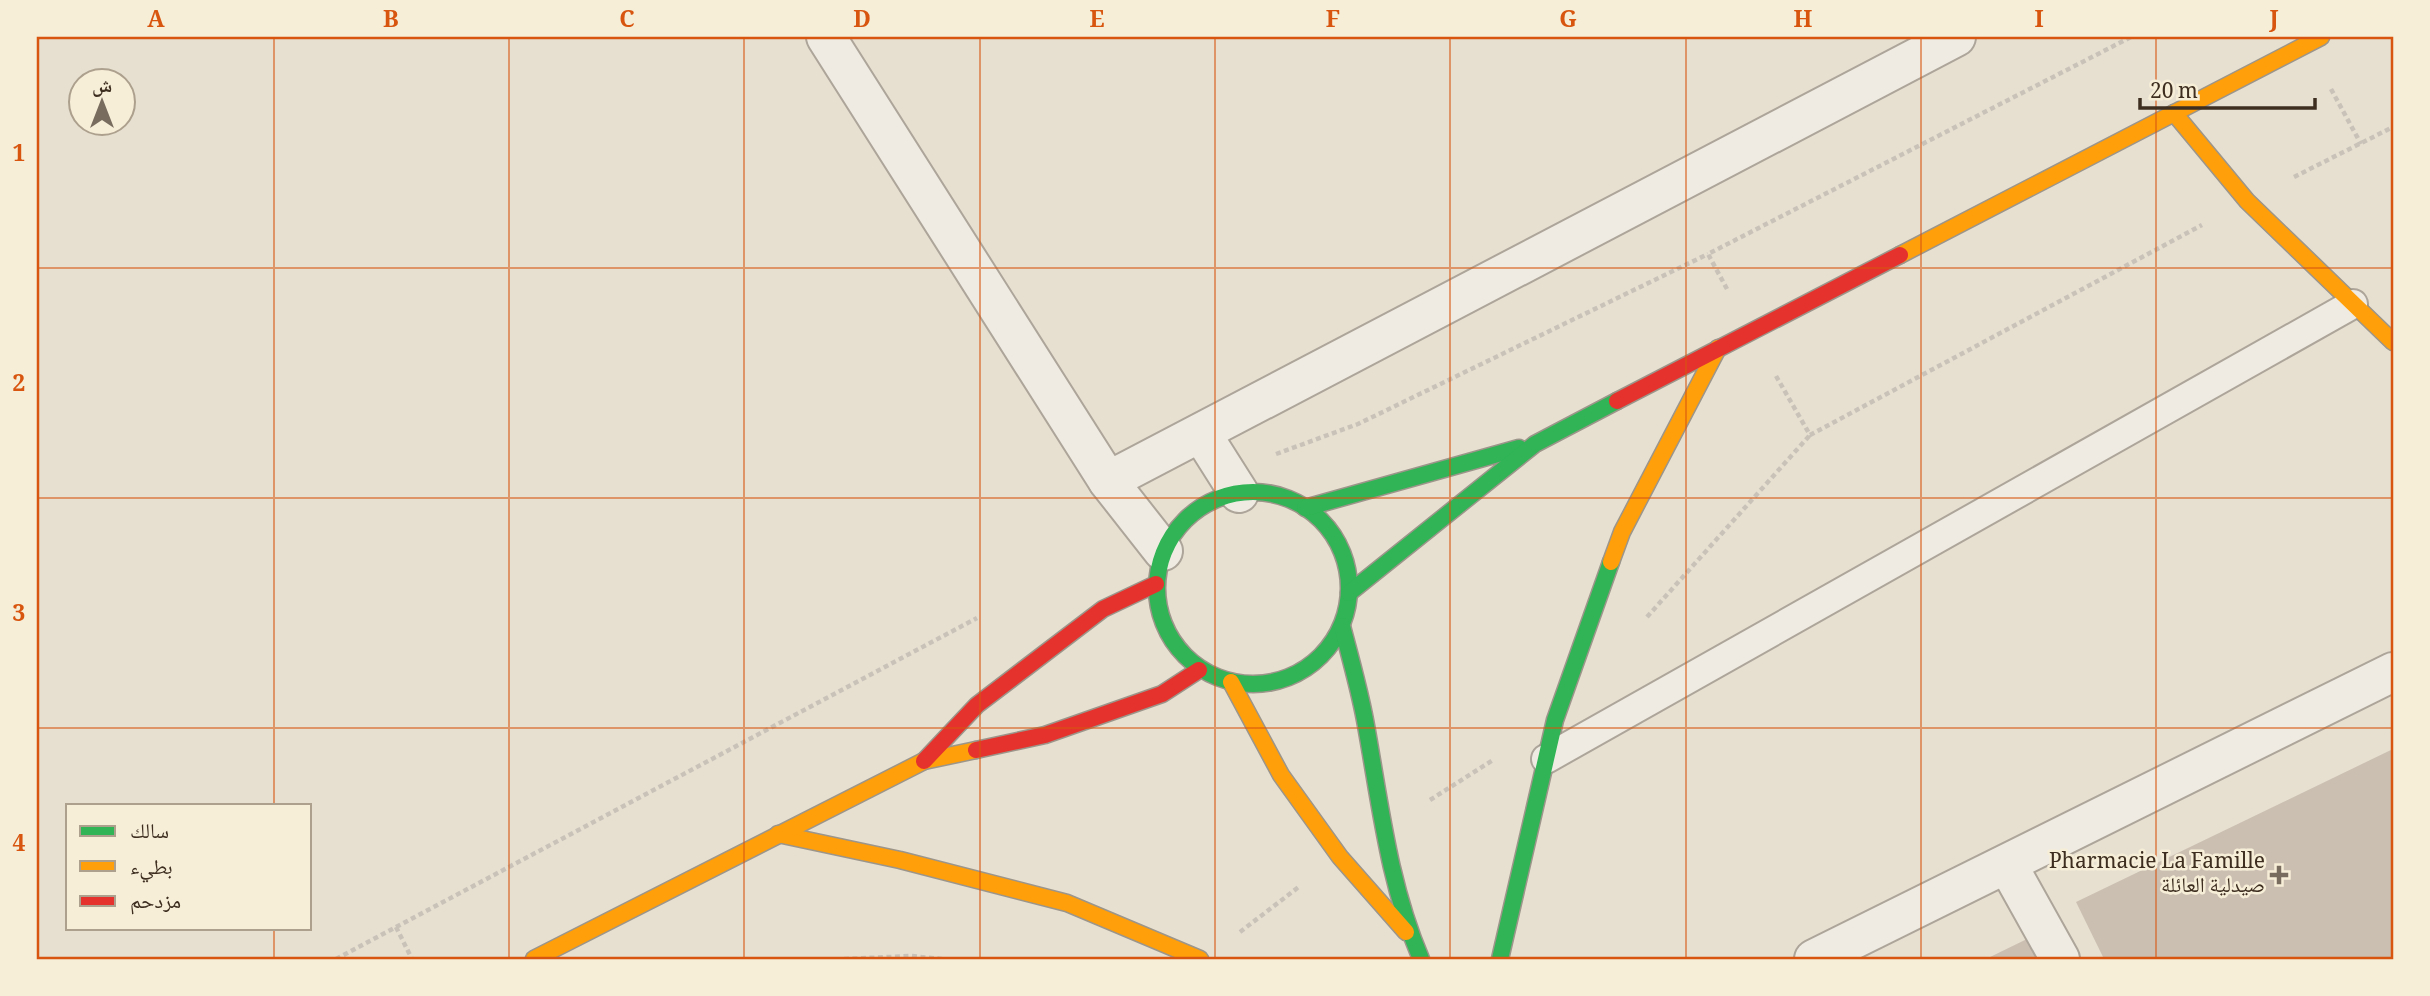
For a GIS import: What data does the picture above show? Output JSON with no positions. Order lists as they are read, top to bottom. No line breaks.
{"places":{"health":["Pharmacie La Famille صيدلية العائلة"]},"legend":["سالك","بطيء","مزدحم"],"scale_bar":"20 m","north":"top","grid":{"columns":["A","B","C","D","E","F","G","H","I","J"],"rows":["1","2","3","4"]}}
